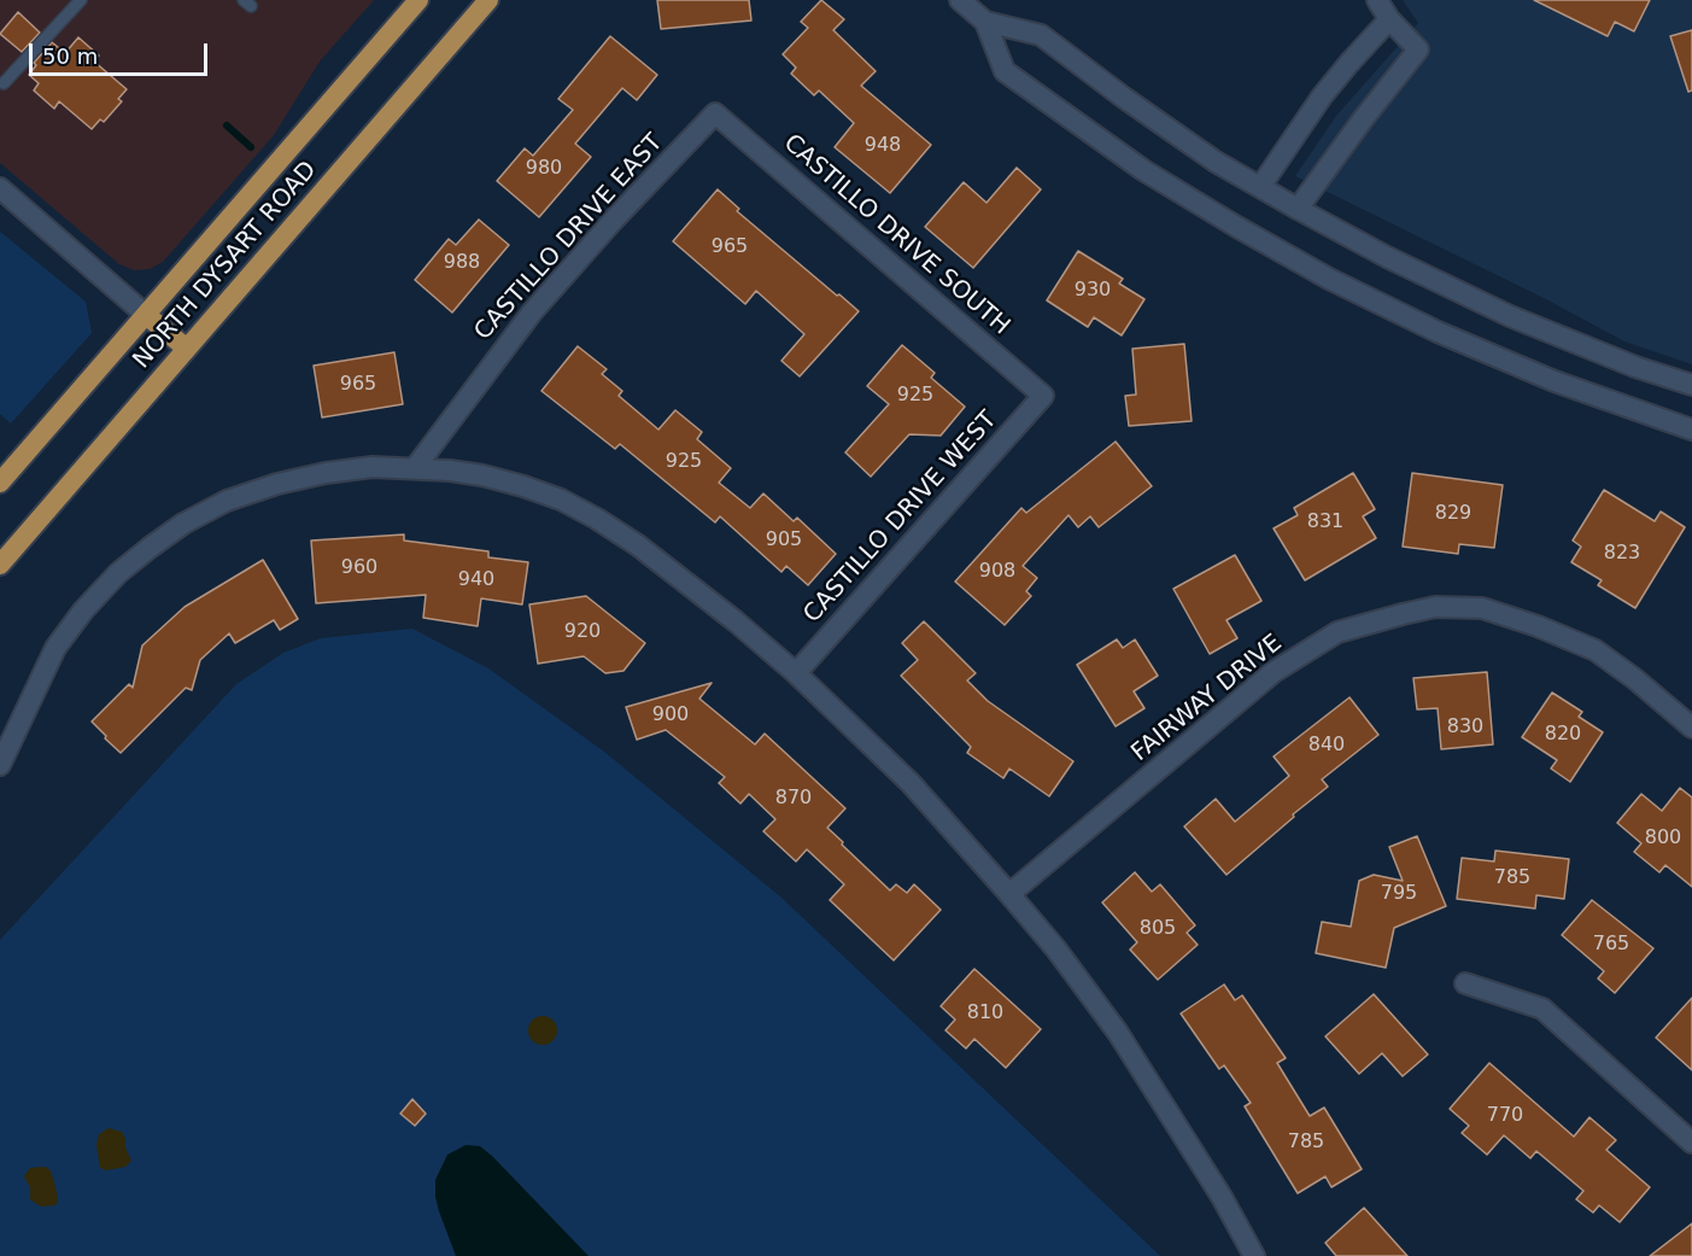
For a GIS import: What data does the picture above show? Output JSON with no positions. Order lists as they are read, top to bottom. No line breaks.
{"streets":{"main road":["NORTH DYSART ROAD"],"street":["CASTILLO DRIVE SOUTH","CASTILLO DRIVE EAST","CASTILLO DRIVE WEST","FAIRWAY DRIVE"]},"crossings":[["CASTILLO DRIVE SOUTH","CASTILLO DRIVE EAST"],["CASTILLO DRIVE SOUTH","CASTILLO DRIVE WEST"]],"house_numbers":["948","980","965","988","930","965","925","925","829","831","905","823","960","908","940","920","900","830","820","840","870","800","785","795","805","765","810","770","785"],"scale_bar":"50 m"}
